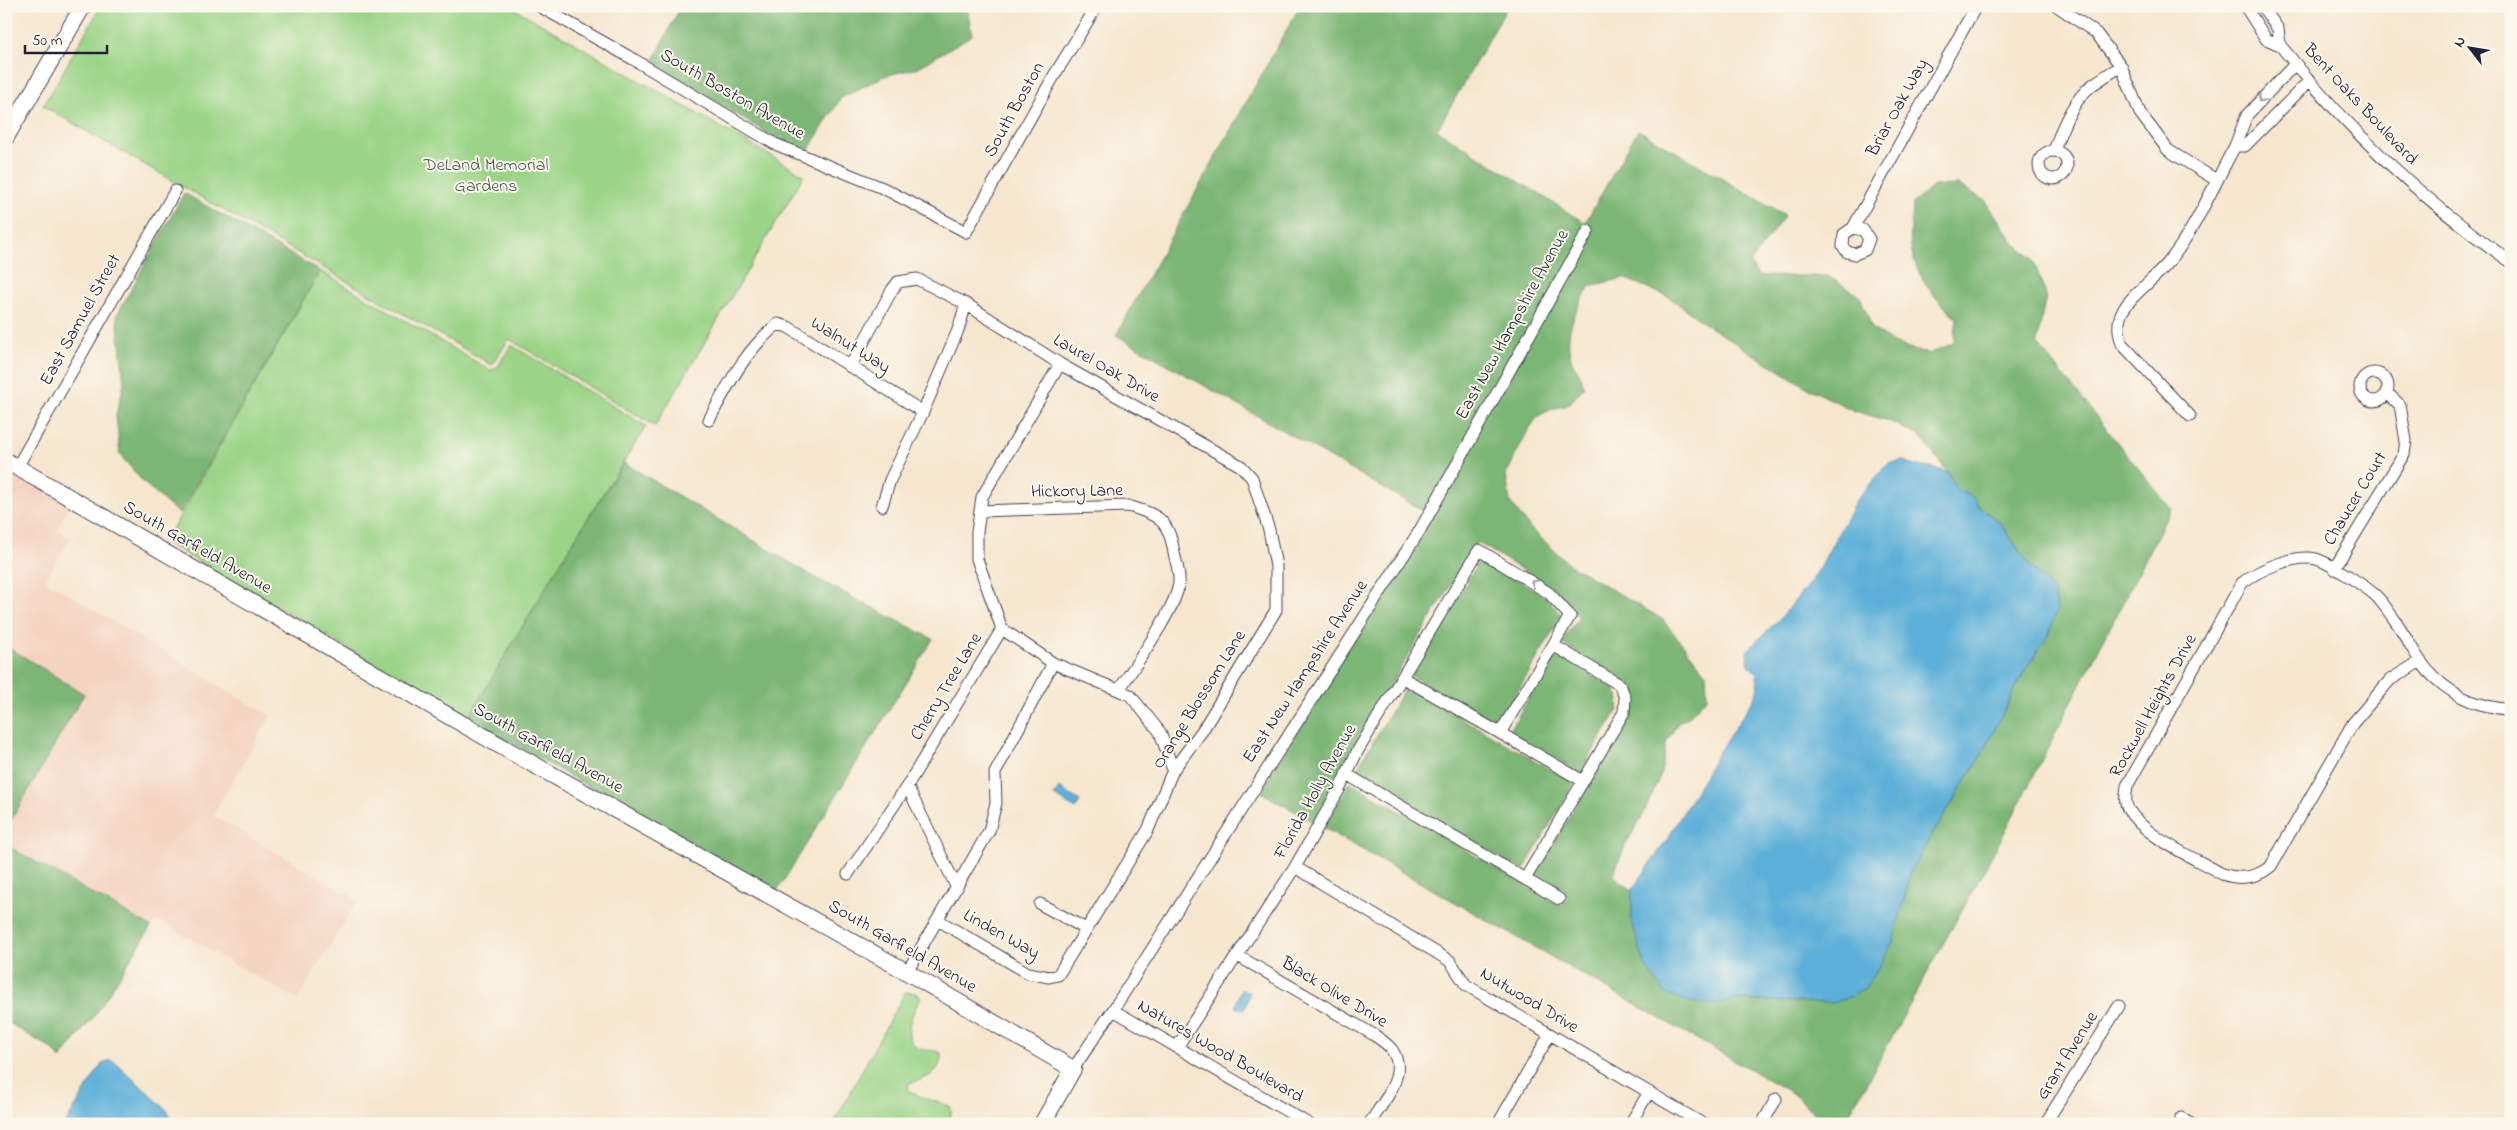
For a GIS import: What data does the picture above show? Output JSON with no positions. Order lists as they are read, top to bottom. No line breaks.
{"streets":{"street":["South Boston Avenue","Bent Oaks Boulevard","Briar Oak Way","South Boston","East Samuel Street","East New Hampshire Avenue","Walnut Way","Laurel Oak Drive","Hickory Lane","Chaucer Court","South Garfield Avenue","Cherry Tree Lane","Orange Blossom Lane","Rockwell Heights Drive","Florida Holly Avenue","Linden Way","Black Olive Drive","Nutwood Drive","Natures Wood Boulevard","Grant Avenue"]},"crossings":[["South Boston Avenue","South Boston"],["East Samuel Street","South Garfield Avenue"],["East New Hampshire Avenue","South Garfield Avenue"],["East New Hampshire Avenue","Natures Wood Boulevard"],["Walnut Way","Laurel Oak Drive"],["Laurel Oak Drive","Cherry Tree Lane"],["Laurel Oak Drive","Orange Blossom Lane"],["Hickory Lane","Cherry Tree Lane"],["Chaucer Court","Rockwell Heights Drive"],["Orange Blossom Lane","Linden Way"],["Florida Holly Avenue","Black Olive Drive"],["Florida Holly Avenue","Nutwood Drive"],["Florida Holly Avenue","Natures Wood Boulevard"]],"parks":["DeLand Memorial Gardens"],"scale_bar":"50 m","north":"top left"}
